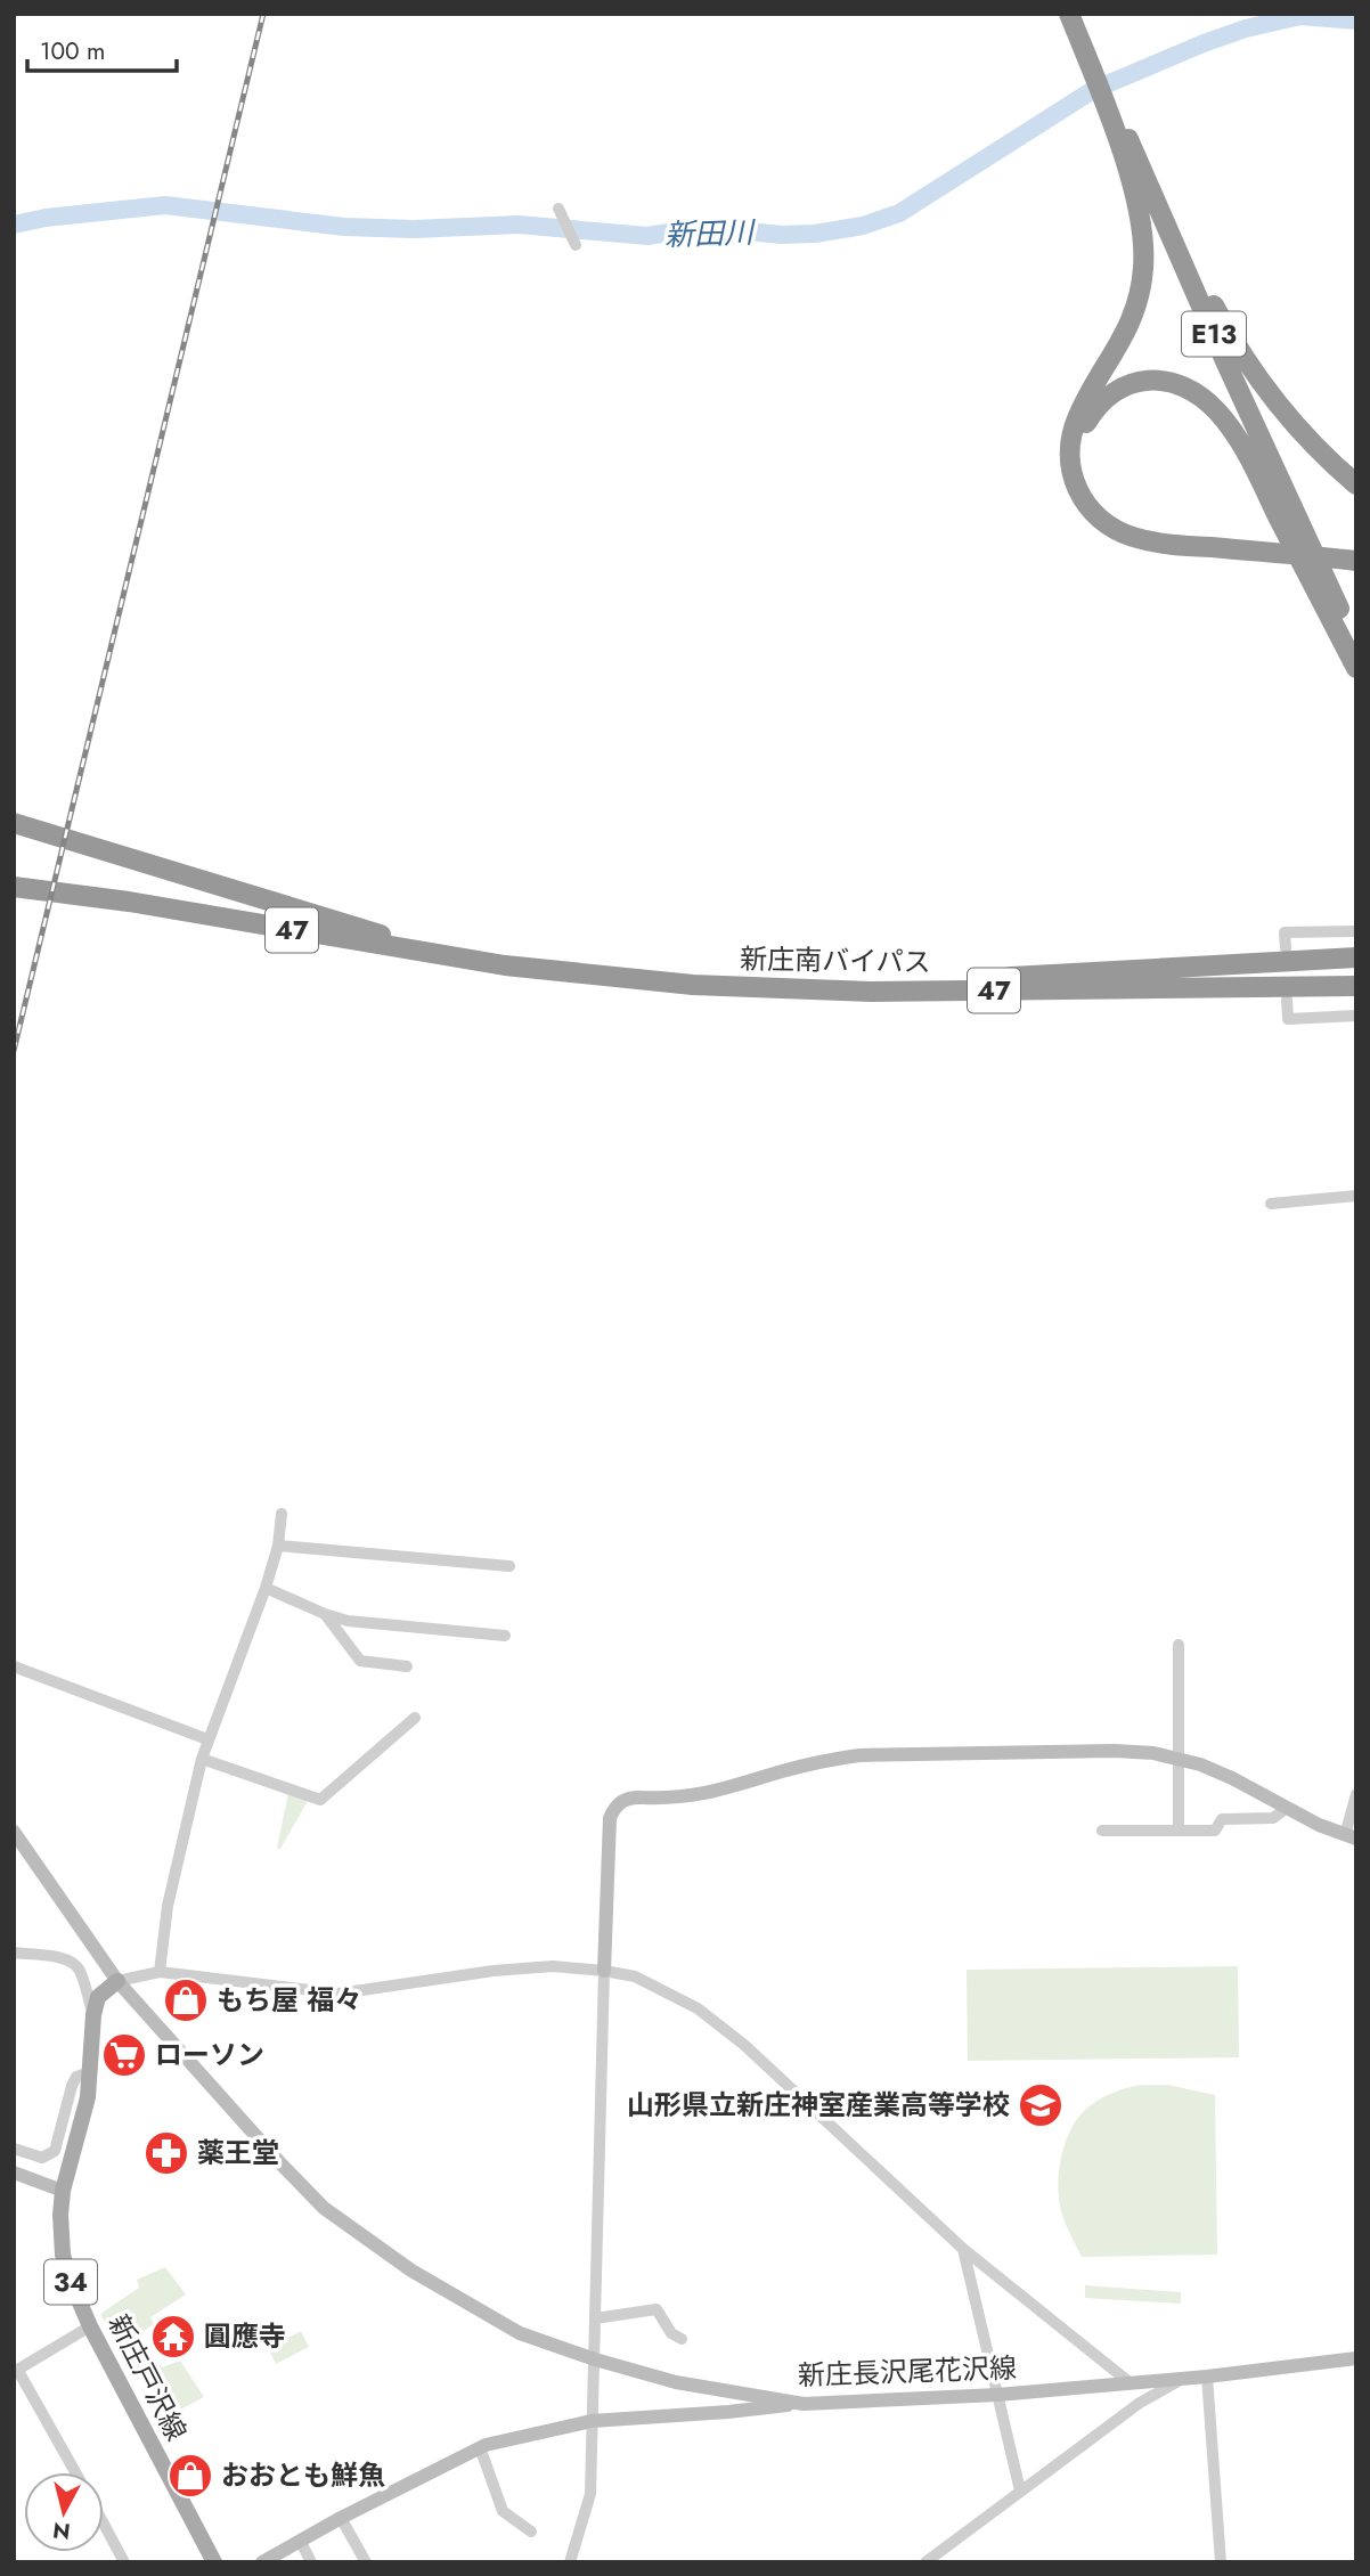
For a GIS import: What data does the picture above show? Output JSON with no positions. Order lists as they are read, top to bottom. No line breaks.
{"streets":{"highway":["E13","47","新庄南バイパス"],"main road":["34","新庄長沢尾花沢線","新庄戸沢線"]},"crossings":[["47","新庄南バイパス"],["新庄長沢尾花沢線","新庄戸沢線"]],"water":["新田川"],"places":{"shop":["もち屋 福々","おおとも鮮魚"],"supermarket":["ローソン"],"school or university":["山形県立新庄神室産業高等学校"],"pharmacy":["薬王堂"],"temple":["圓應寺"]},"scale_bar":"100 m","north":"bottom"}
